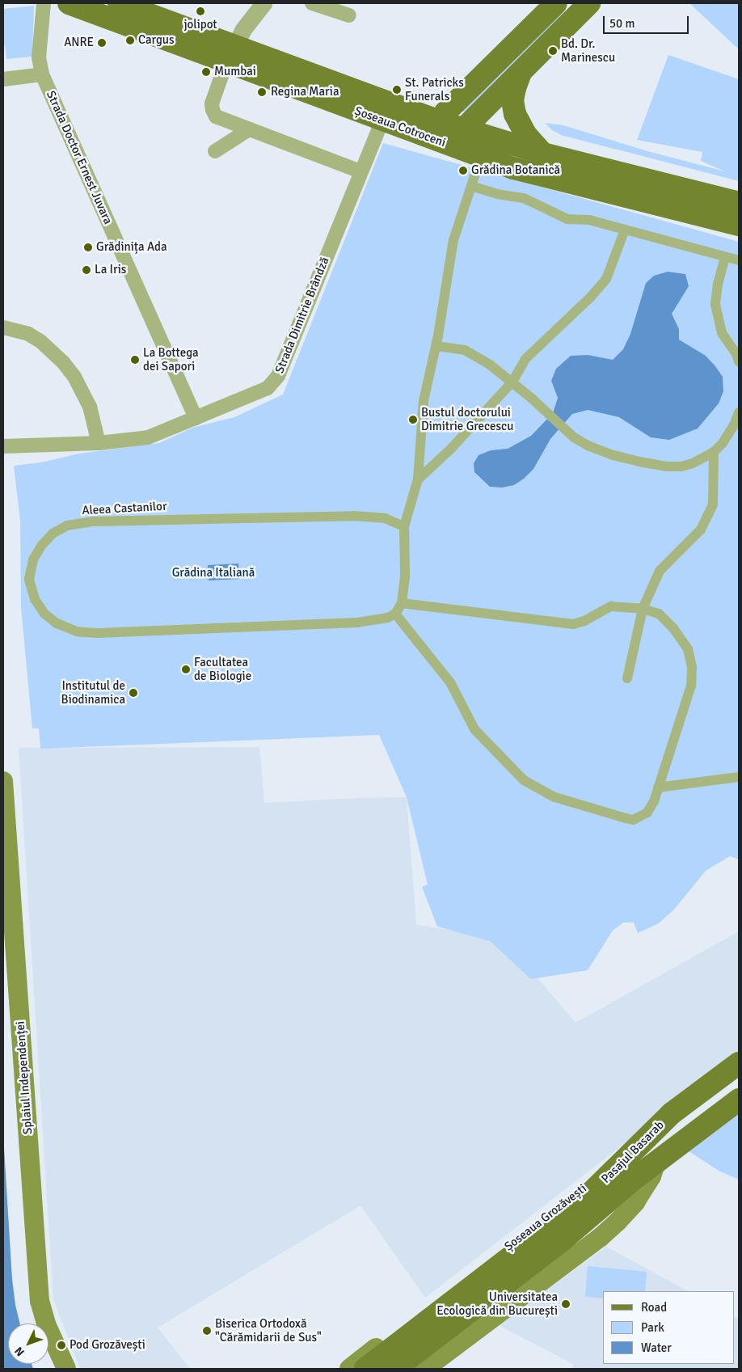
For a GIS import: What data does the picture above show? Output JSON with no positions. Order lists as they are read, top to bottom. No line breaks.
{"streets":{"main road":["Șoseaua Cotroceni","Splaiul Independenței","Pasajul Basarab","Șoseaua Grozăvești"],"street":["Strada Doctor Ernest Juvara","Strada Dimitrie Brândză","Aleea Castanilor"]},"crossings":[["Șoseaua Cotroceni","Strada Dimitrie Brândză"],["Strada Doctor Ernest Juvara","Strada Dimitrie Brândză"],["Pasajul Basarab","Șoseaua Grozăvești"]],"parks":["Grădina Italiană"],"places":["jolipot","Cargus","ANRE","Bd. Dr. Marinescu","Mumbai","St. Patricks Funerals","Regina Maria","Grădina Botanică","Grădinița Ada","La Iris","La Bottega dei Sapori","Bustul doctorului Dimitrie Grecescu","Facultatea de Biologie","Institutul de Biodinamica","Universitatea Ecologică din București","Biserica Ortodoxă \"Cărămidarii de Sus\"","Pod Grozăvești"],"legend":["Road","Park","Water"],"scale_bar":"50 m","north":"bottom left"}
